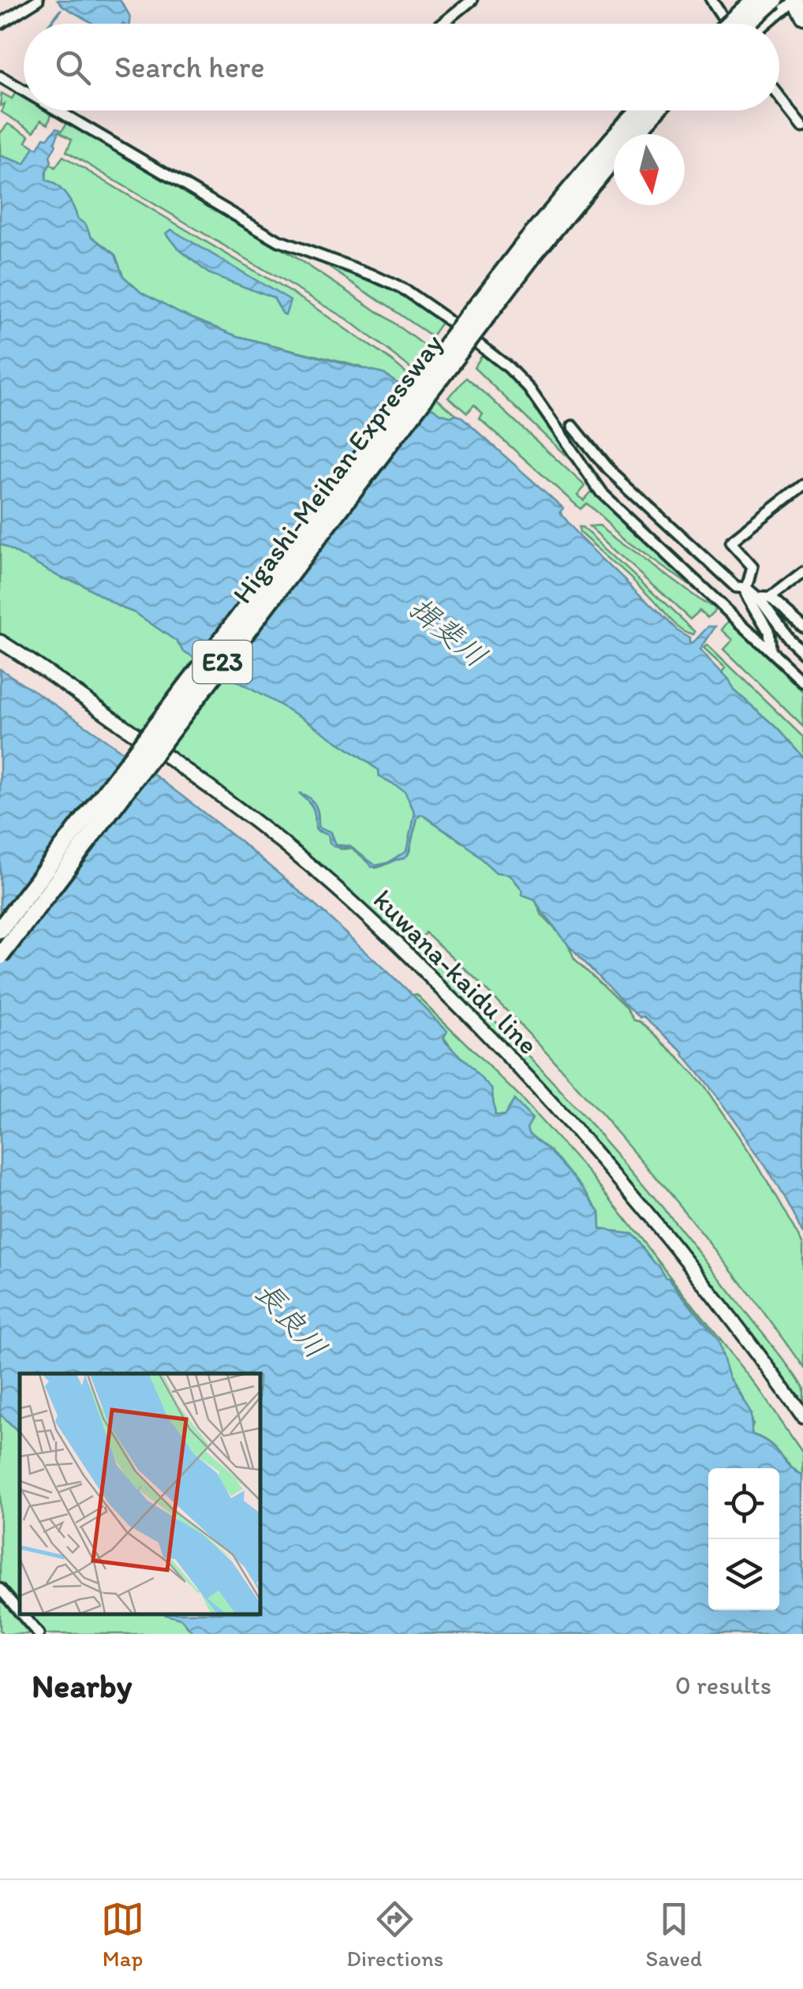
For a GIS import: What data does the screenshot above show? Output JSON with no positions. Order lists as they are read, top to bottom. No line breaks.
{"streets":{"highway":["Higashi-Meihan Expressway","E23"],"main road":["kuwana-kaidu line"]},"water":["揖斐川","長良川"],"north":"bottom","page":{"search":"Search here","heading":["Nearby","0 results"],"nav":["Map","Directions","Saved"]}}
